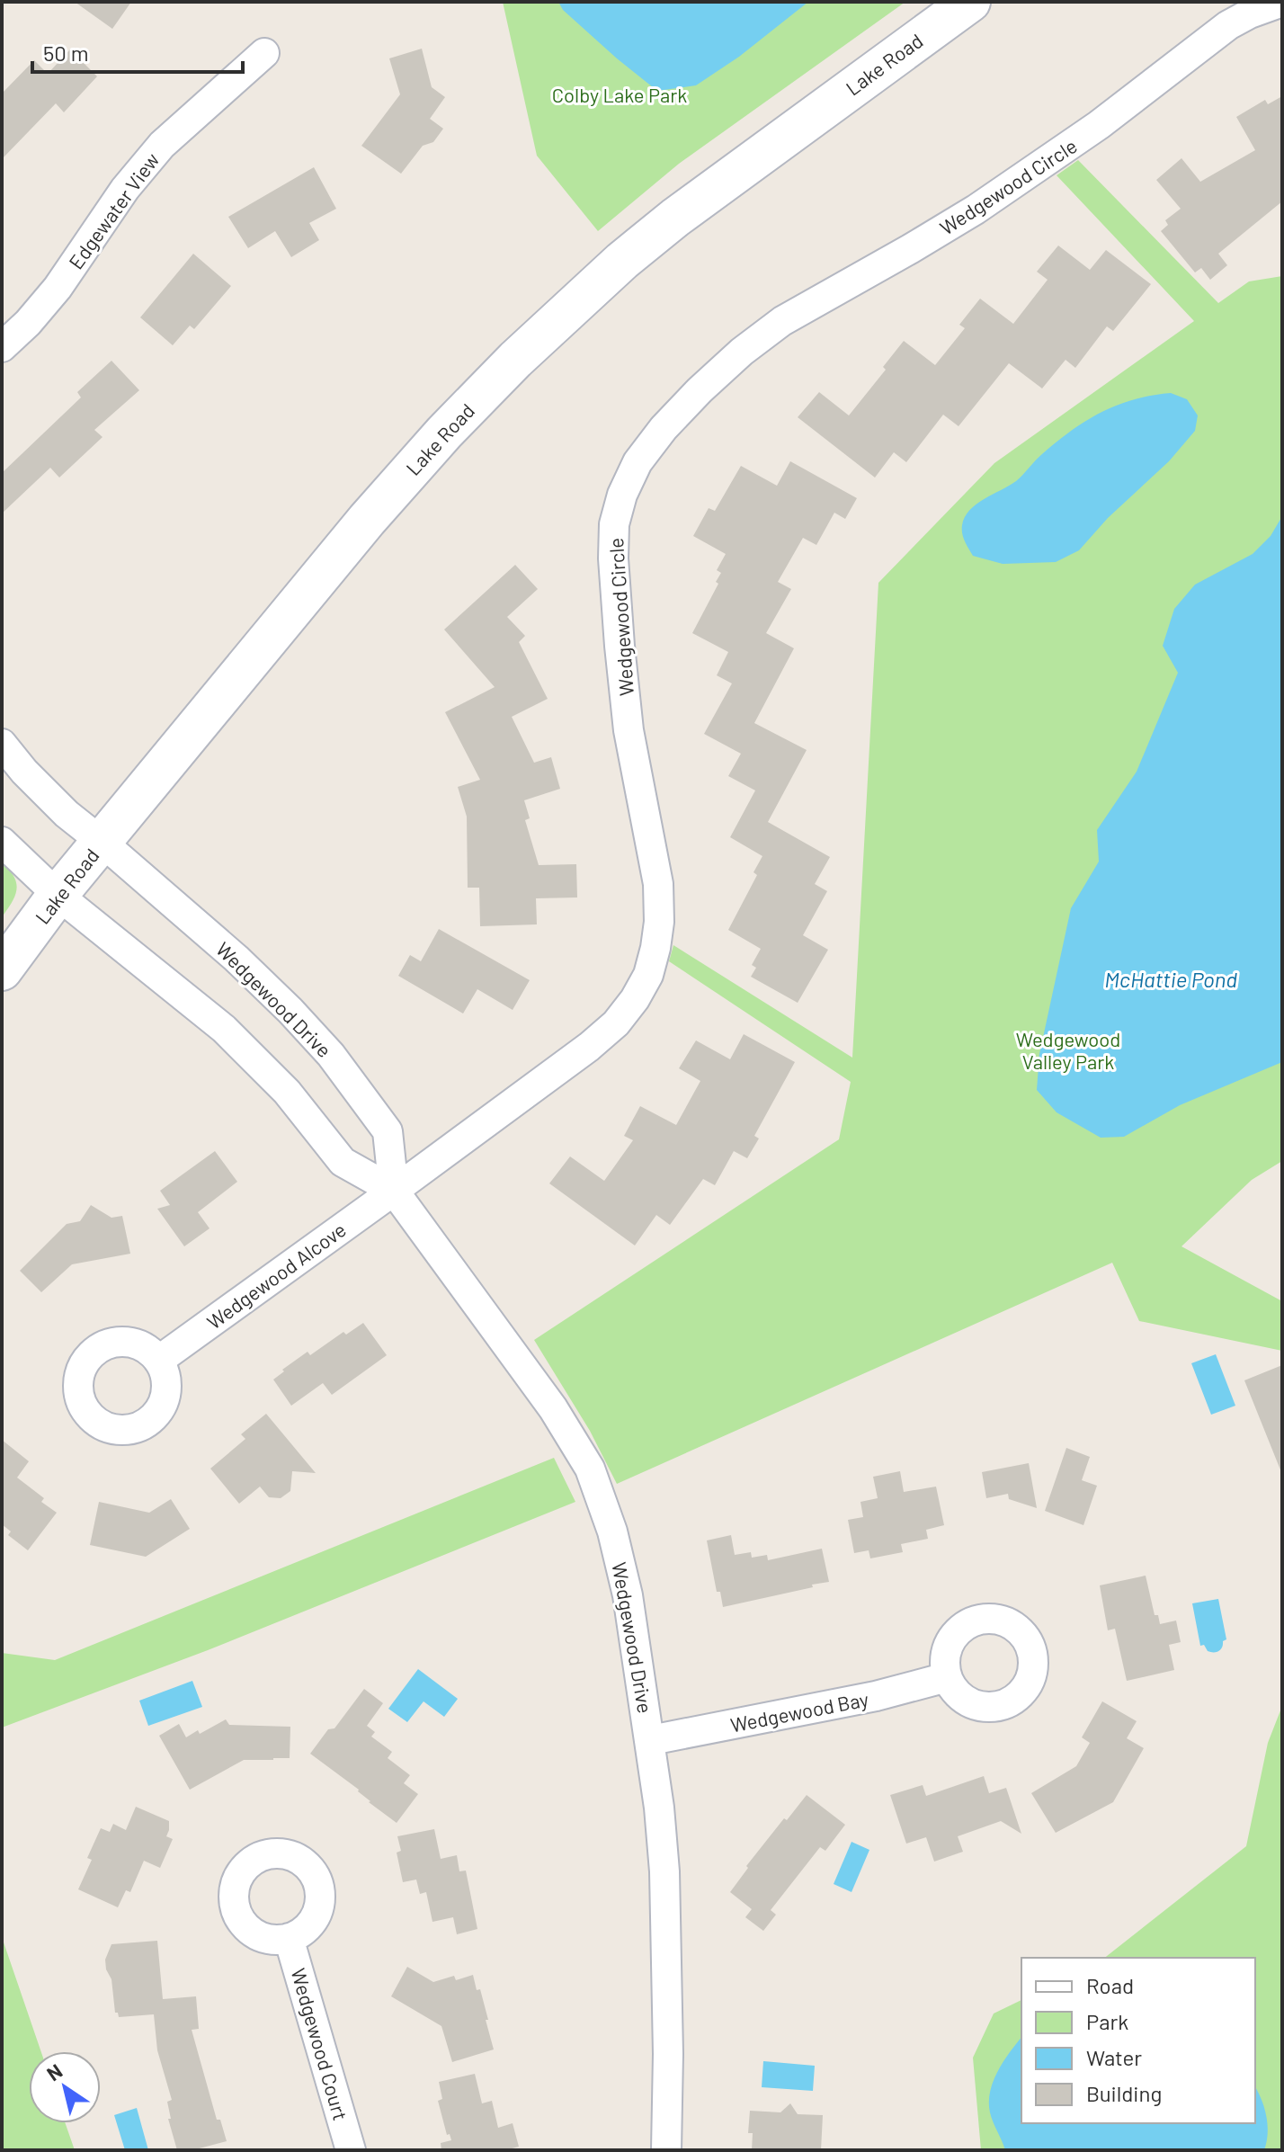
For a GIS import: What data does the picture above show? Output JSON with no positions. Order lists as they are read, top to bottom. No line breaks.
{"streets":{"street":["Lake Road","Wedgewood Circle","Edgewater View","Wedgewood Drive","Wedgewood Alcove","Wedgewood Bay","Wedgewood Court"]},"crossings":[["Lake Road","Wedgewood Drive"],["Wedgewood Circle","Wedgewood Drive"],["Wedgewood Circle","Wedgewood Alcove"],["Wedgewood Drive","Wedgewood Alcove"],["Wedgewood Drive","Wedgewood Bay"]],"water":["McHattie Pond"],"parks":["Colby Lake Park","Wedgewood Valley Park"],"legend":["Road","Park","Water","Building"],"scale_bar":"50 m","north":"top left"}
